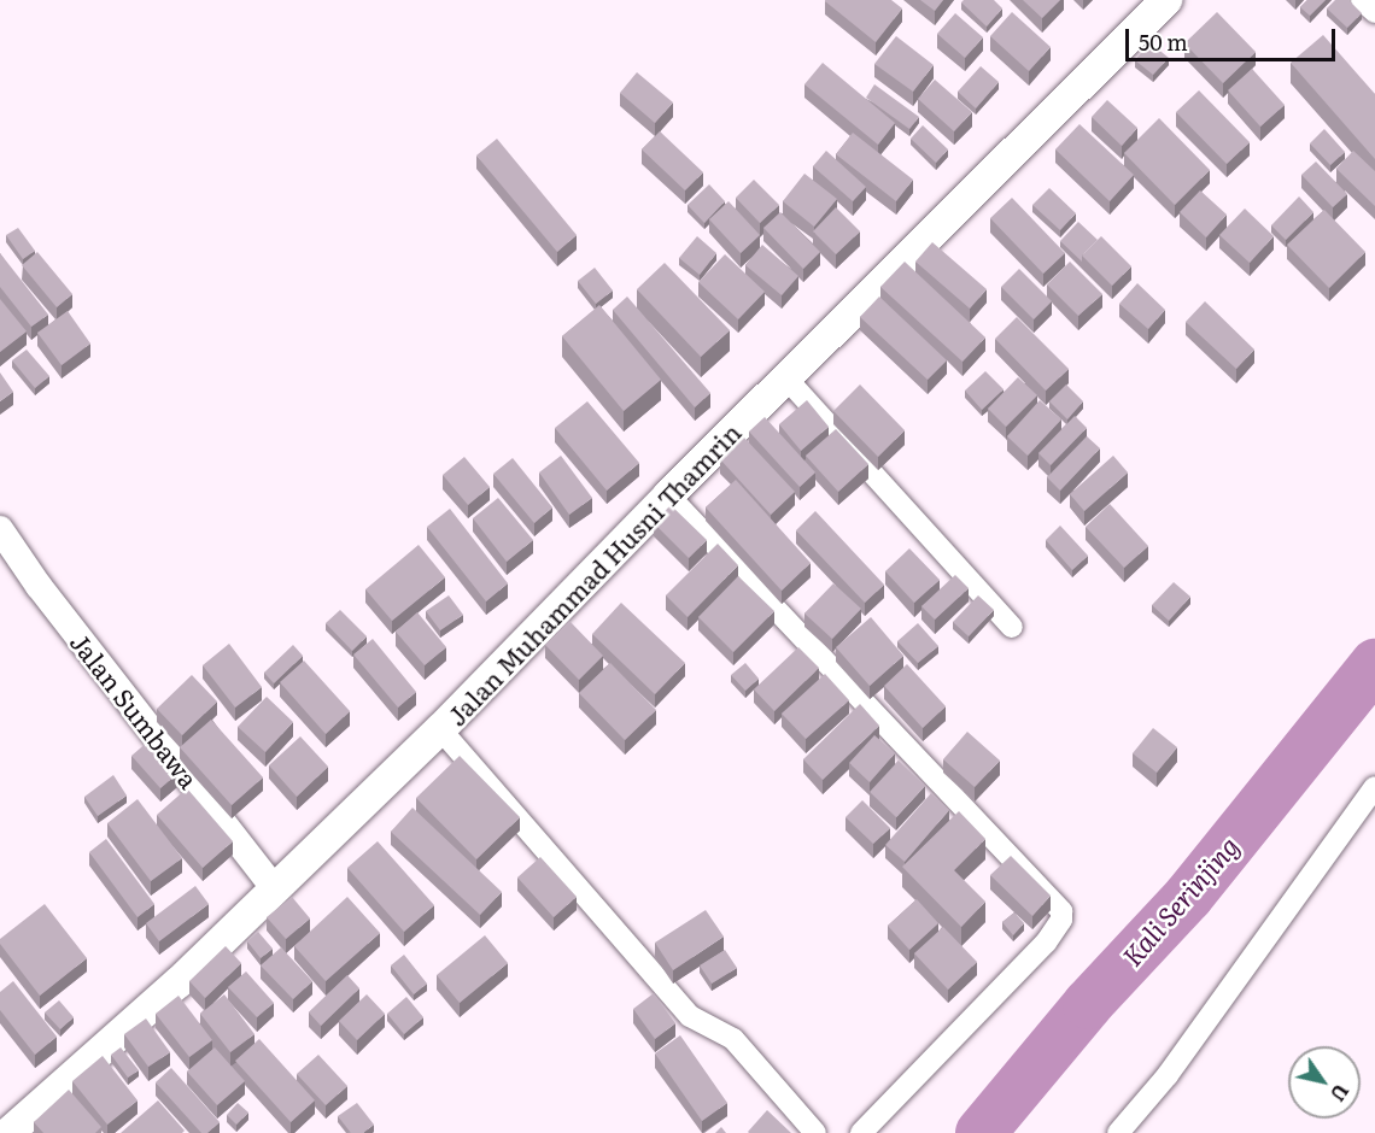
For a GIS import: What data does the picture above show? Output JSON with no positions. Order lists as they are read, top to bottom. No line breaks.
{"streets":{"main road":["Jalan Muhammad Husni Thamrin"],"street":["Jalan Sumbawa"]},"crossings":[["Jalan Muhammad Husni Thamrin","Jalan Sumbawa"]],"water":["Kali Serinjing"],"scale_bar":"50 m","north":"bottom right"}
